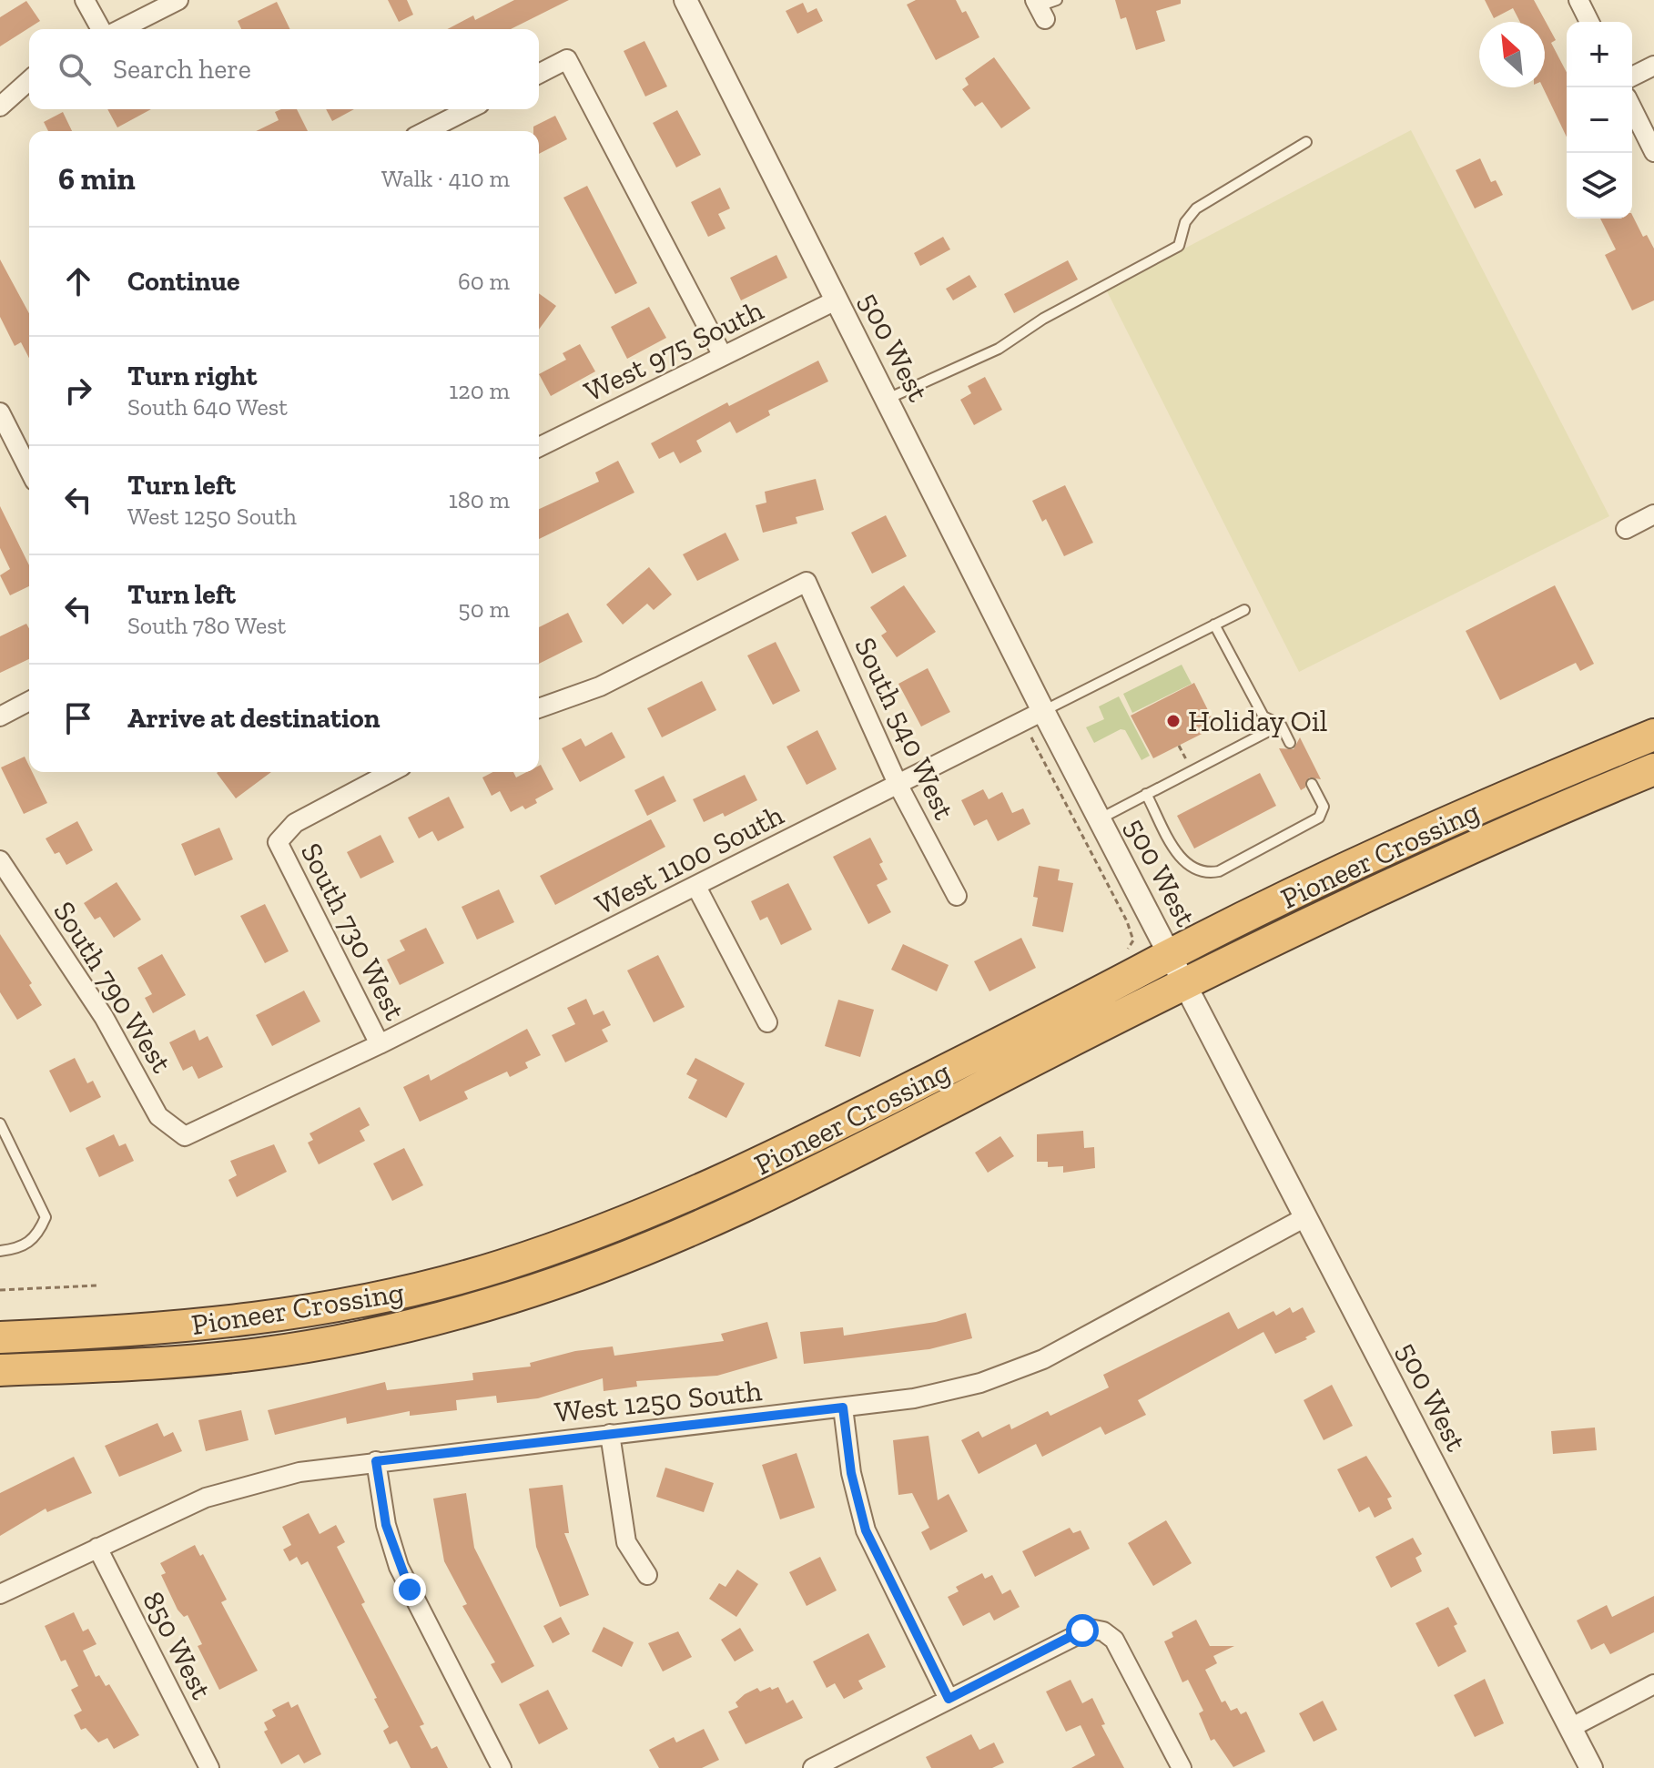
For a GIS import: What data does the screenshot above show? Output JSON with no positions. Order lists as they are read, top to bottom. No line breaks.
{"streets":{"highway":["Pioneer Crossing"],"street":["500 West","West 975 South","South 540 West","West 1100 South","South 730 West","South 790 West","West 1250 South","850 West"]},"crossings":[["500 West","West 975 South"],["500 West","Pioneer Crossing"],["500 West","West 1100 South"],["500 West","West 1250 South"],["South 540 West","West 1100 South"],["West 1100 South","South 730 West"],["West 1100 South","South 790 West"],["West 1250 South","850 West"]],"places":["Holiday Oil"],"north":"top left","page":{"map_buttons":["+","−"],"search":"Search here","heading":["6 min","Walk · 410 m"],"list":[["Continue","60 m"],["Turn right","South 640 West","120 m"],["Turn left","West 1250 South","180 m"],["Turn left","South 780 West","50 m"],"Arrive at destination"]}}
